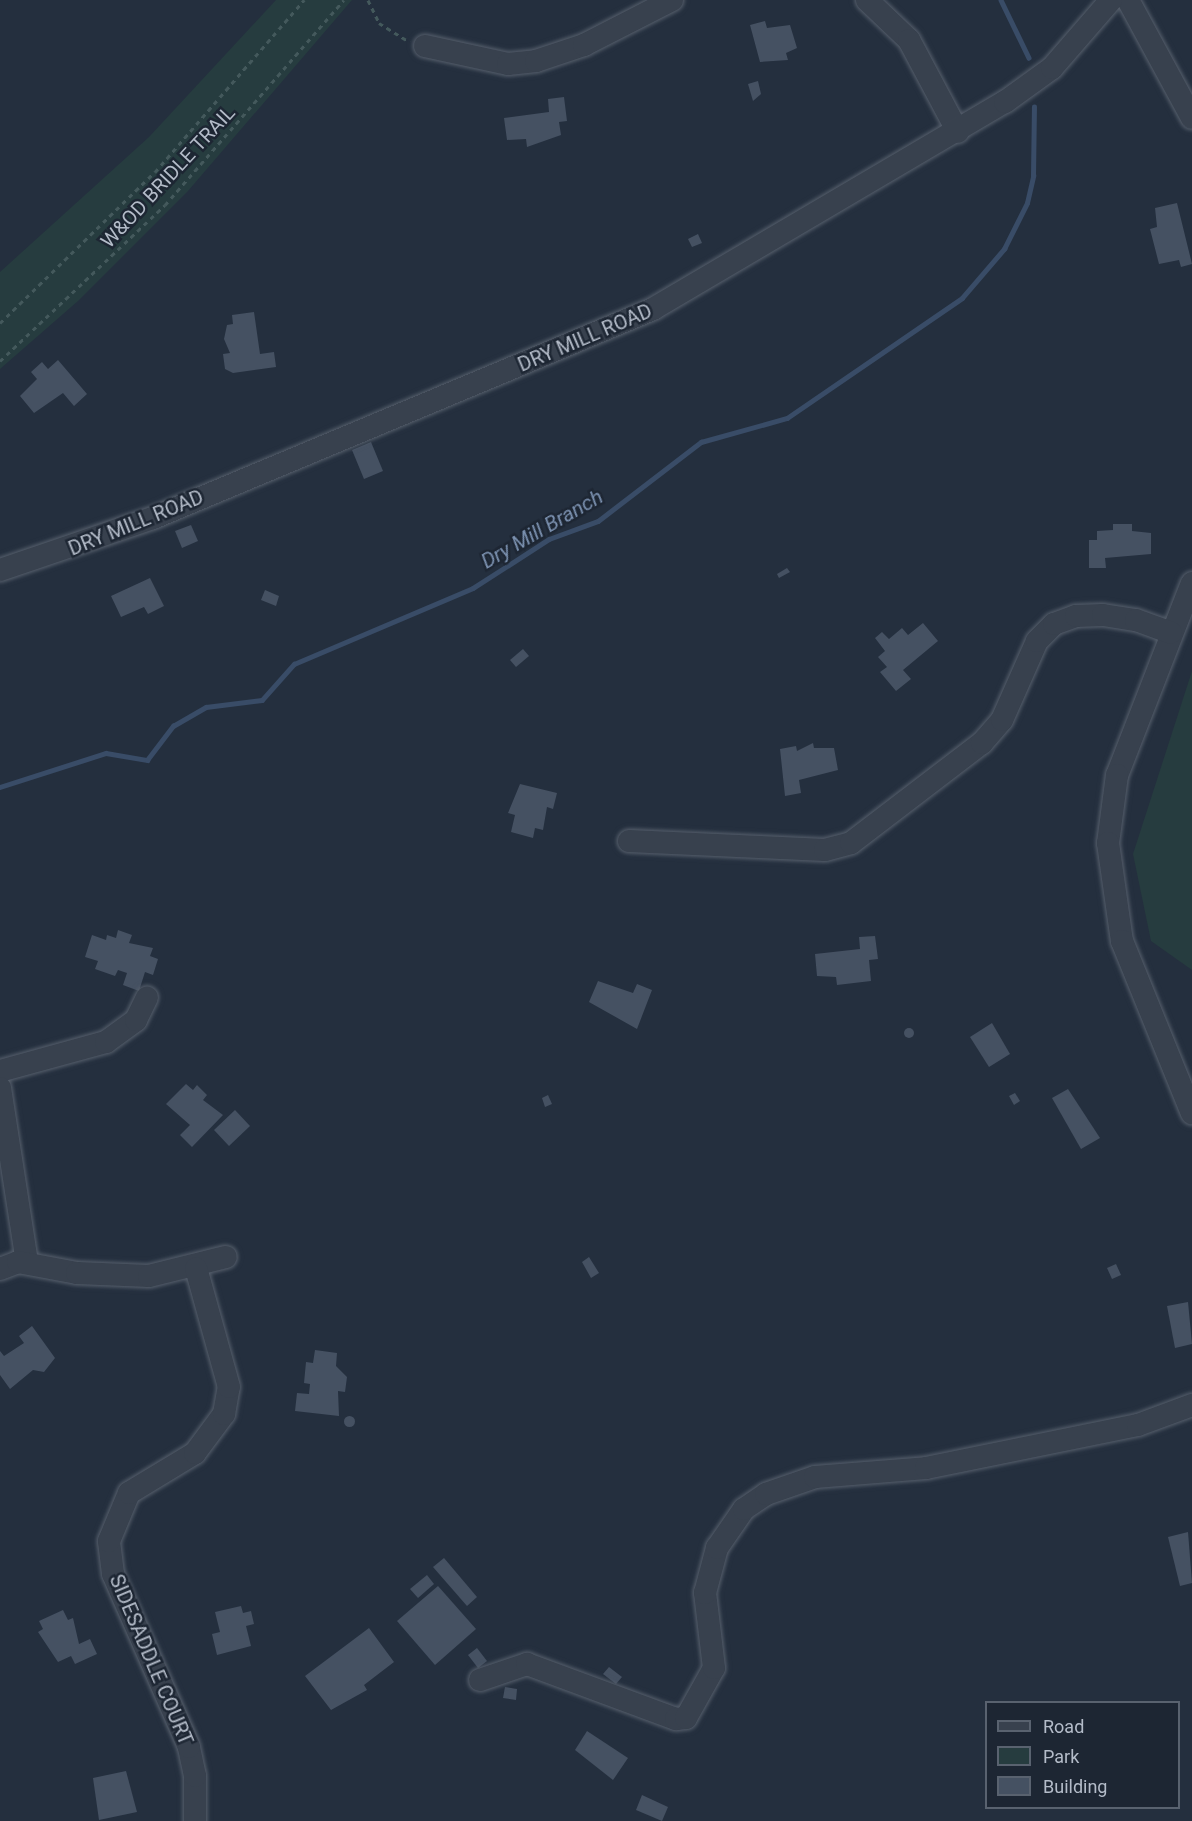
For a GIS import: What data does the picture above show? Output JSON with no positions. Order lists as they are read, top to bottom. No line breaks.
{"streets":{"street":["DRY MILL ROAD","SIDESADDLE COURT"],"path":["W&OD BRIDLE TRAIL"]},"water":["Dry Mill Branch"],"legend":["Road","Park","Building"]}
